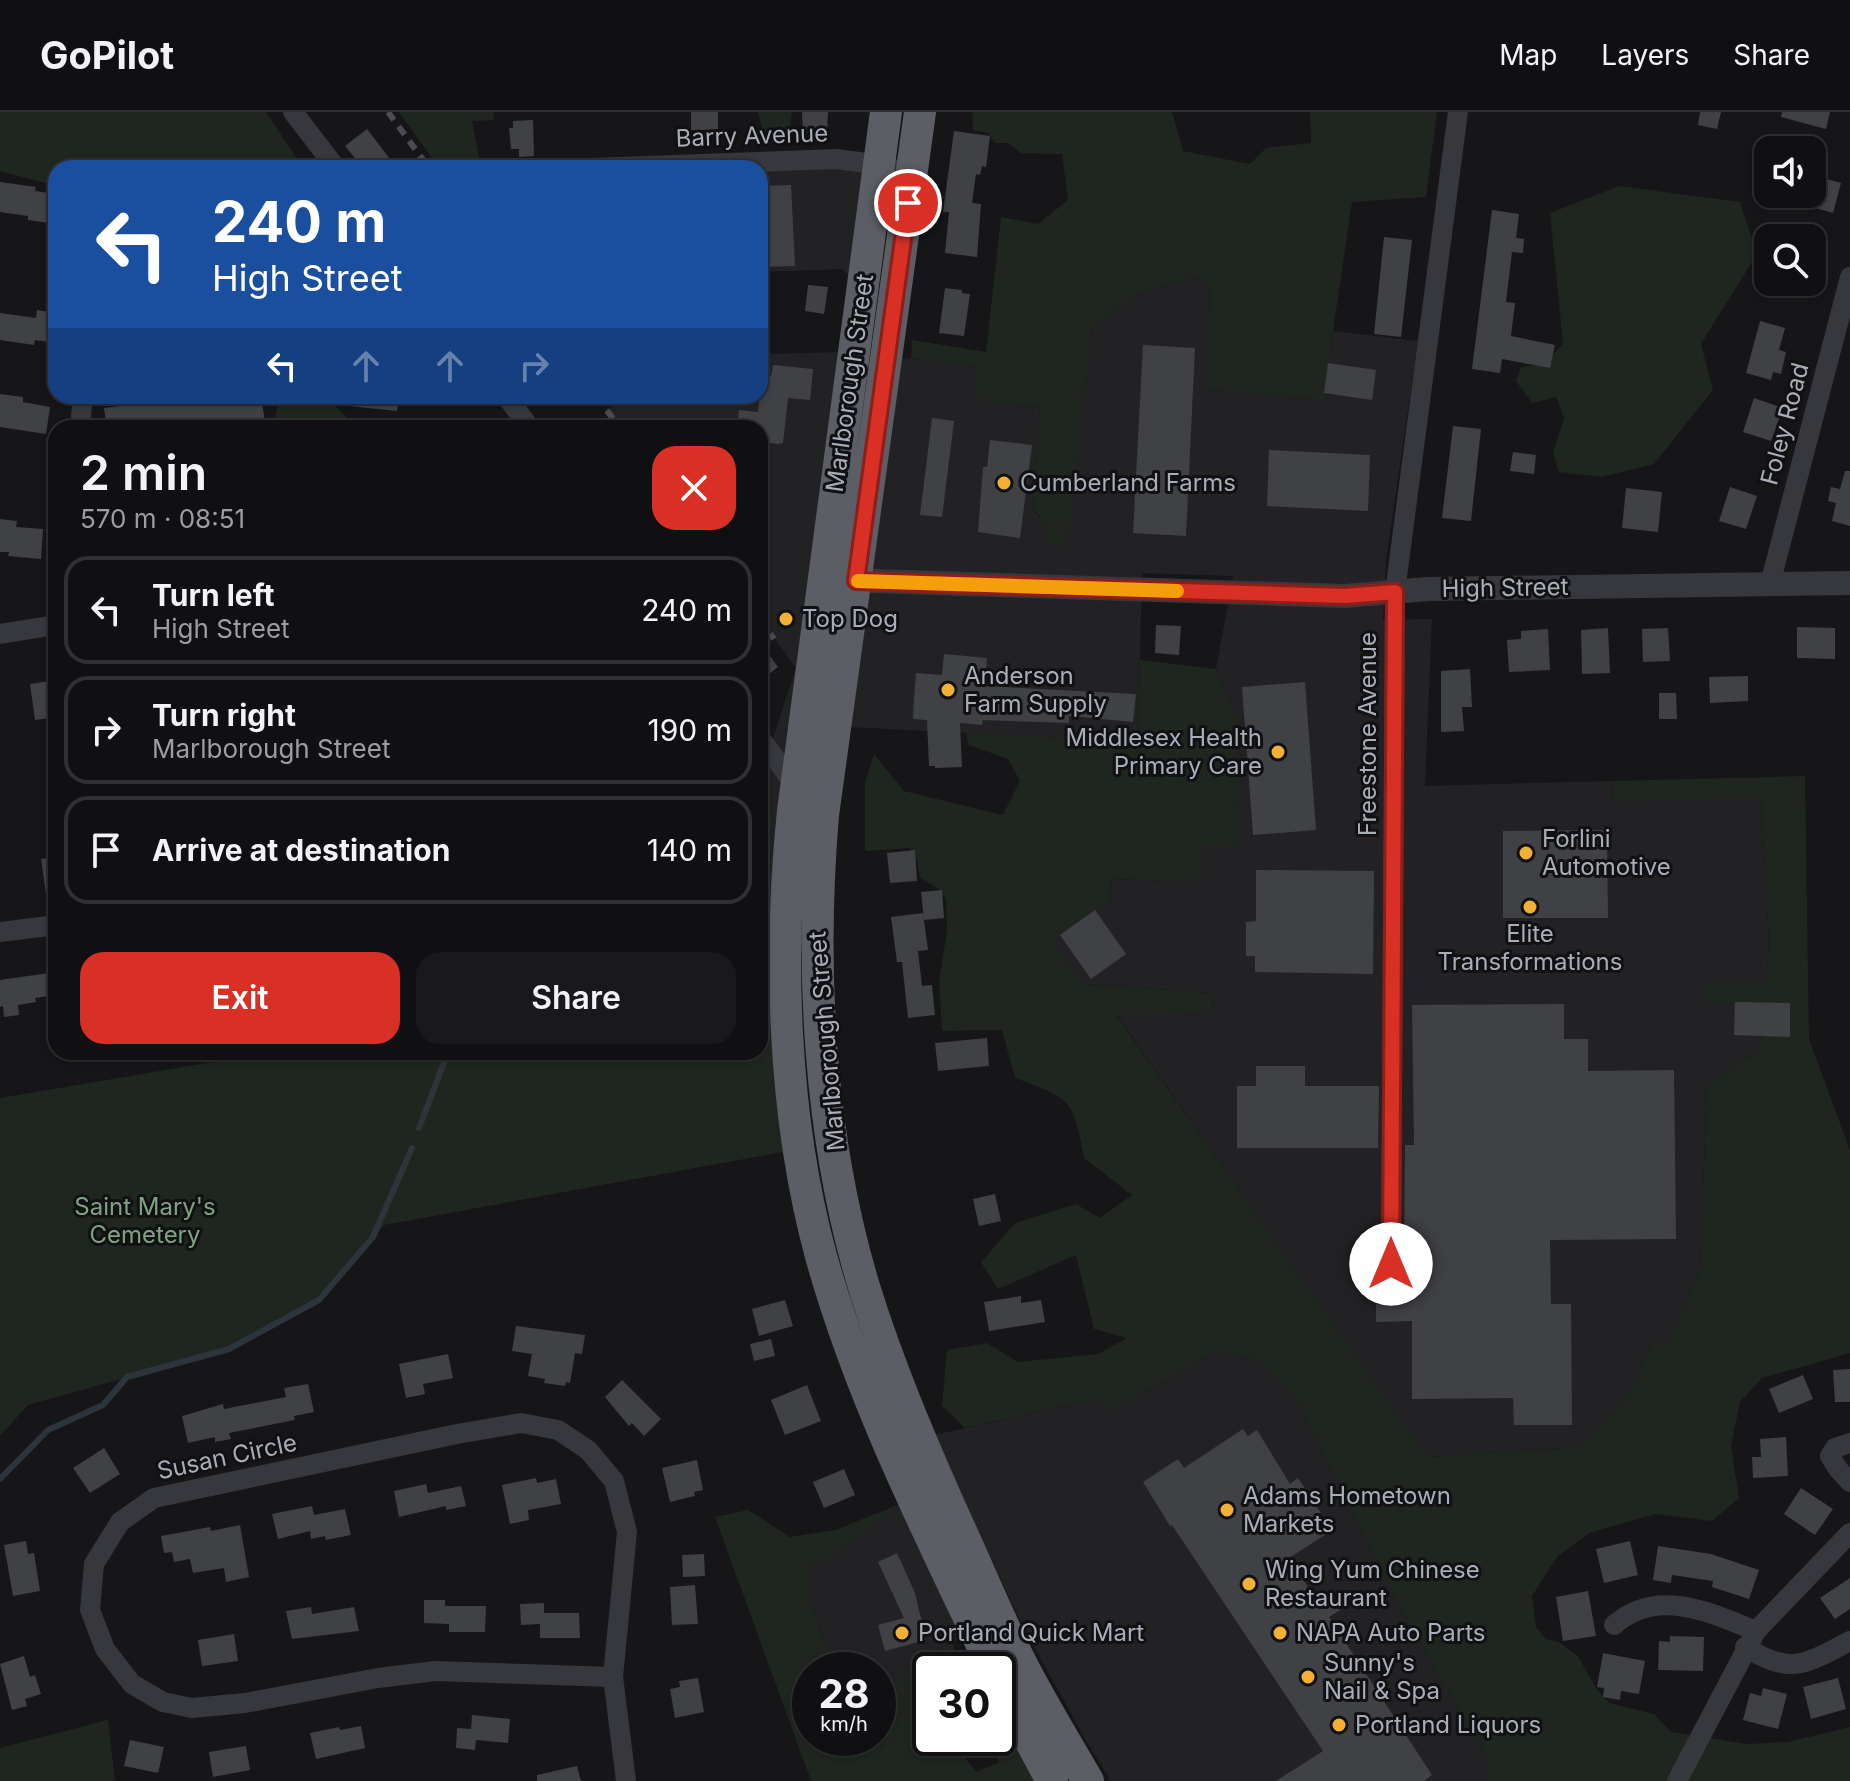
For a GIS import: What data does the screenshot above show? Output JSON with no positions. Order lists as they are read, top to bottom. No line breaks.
{"streets":{"highway":["Marlborough Street"],"street":["Barry Avenue","Foley Road","High Street","Freestone Avenue","Susan Circle"]},"crossings":[["Barry Avenue","Marlborough Street"],["Marlborough Street","High Street"],["Foley Road","High Street"],["High Street","Freestone Avenue"]],"parks":["Saint Mary's Cemetery"],"places":["Cumberland Farms","Top Dog","Anderson Farm Supply","Middlesex Health Primary Care","Forlini Automotive","Elite Transformations","Adams Hometown Markets","Wing Yum Chinese Restaurant","Portland Quick Mart","NAPA Auto Parts","Sunny's Nail & Spa","Portland Liquors"],"page":{"header":"GoPilot","nav":["Map","Layers","Share"],"turn":["240 m","High Street"],"heading":["2 min","570 m · 08:51"],"list":[{"name":"Turn left","note":"High Street","value":"240 m"},{"name":"Turn right","note":"Marlborough Street","value":"190 m"},{"name":"Arrive at destination","value":"140 m"}],"buttons":["Exit","Share"],"speed":"28 km/h","limit":"30"}}
